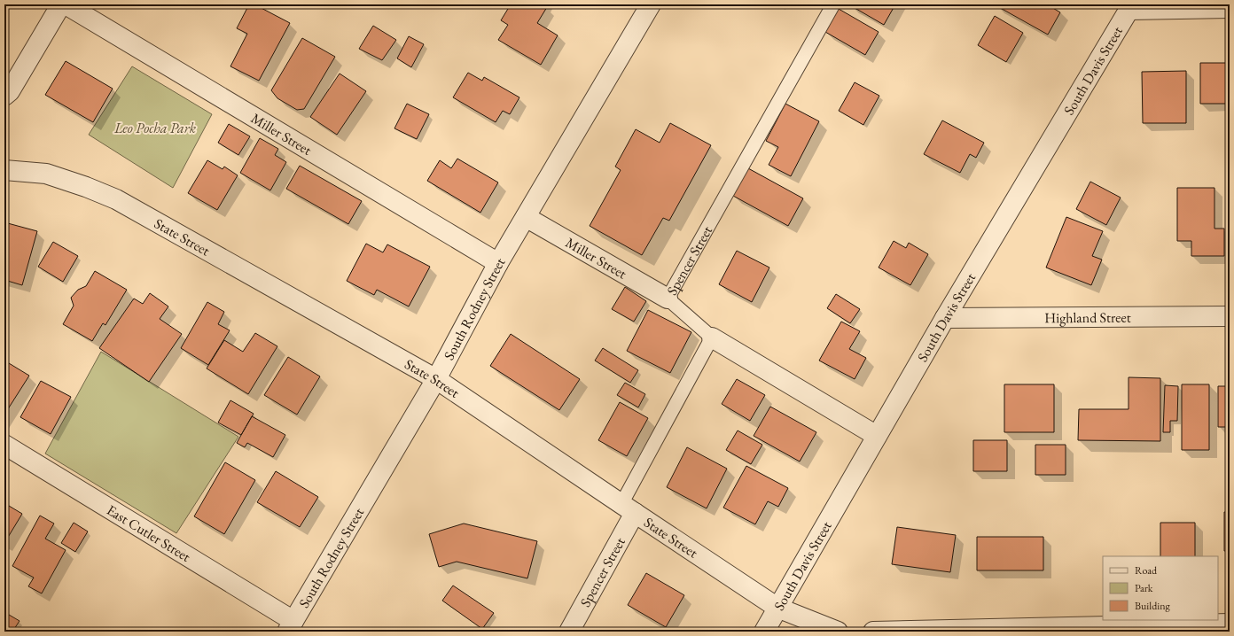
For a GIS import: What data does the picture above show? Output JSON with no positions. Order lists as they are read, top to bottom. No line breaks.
{"streets":{"street":["South Davis Street","Miller Street","State Street","Spencer Street","South Rodney Street","Highland Street","East Cutler Street"]},"crossings":[["South Davis Street","State Street"],["South Davis Street","Highland Street"],["Miller Street","Spencer Street"],["Miller Street","South Rodney Street"],["State Street","Spencer Street"],["State Street","South Rodney Street"],["South Rodney Street","East Cutler Street"]],"parks":["Leo Pocha Park"],"legend":["Road","Park","Building"]}
